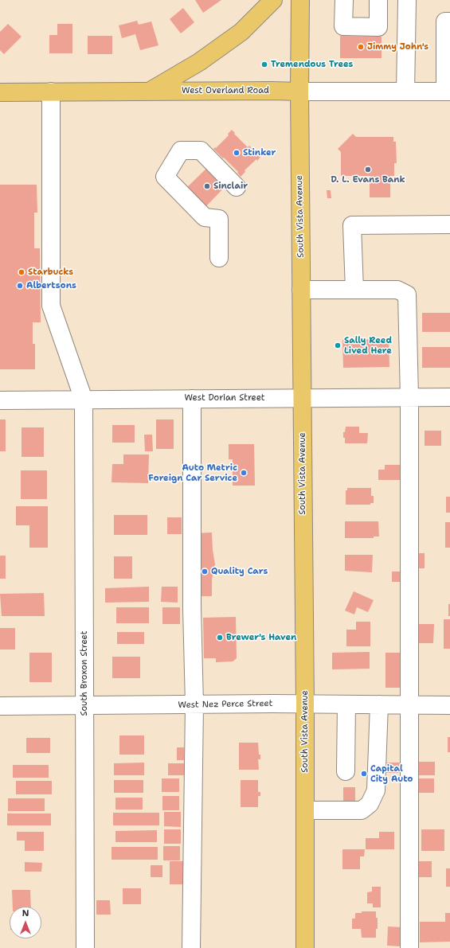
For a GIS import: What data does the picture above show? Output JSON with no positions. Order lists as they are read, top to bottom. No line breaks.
{"streets":{"main road":["West Overland Road","South Vista Avenue"],"street":["West Dorian Street","South Broxon Street","West Nez Perce Street"]},"crossings":[["West Overland Road","South Vista Avenue"],["West Overland Road","South Broxon Street"],["South Vista Avenue","West Dorian Street"],["South Vista Avenue","West Nez Perce Street"],["West Dorian Street","South Broxon Street"],["South Broxon Street","West Nez Perce Street"]],"places":["Jimmy John's","Tremendous Trees","Stinker","D. L. Evans Bank","Sinclair","Starbucks","Albertsons","Sally Reed Lived Here","Auto Metric Foreign Car Service","Quality Cars","Brewer's Haven","Capital City Auto"],"north":"top"}
